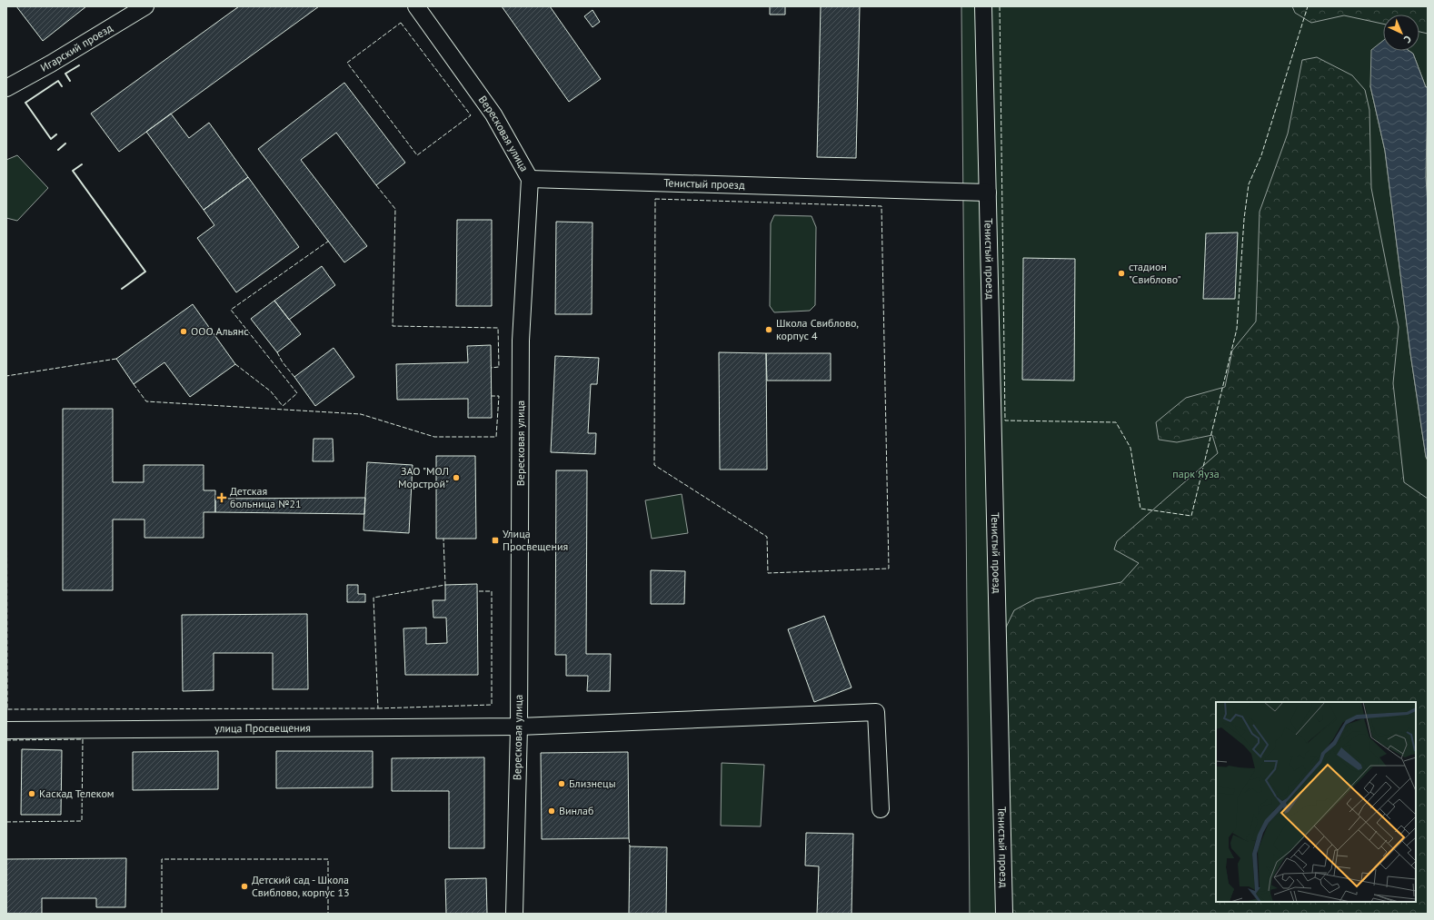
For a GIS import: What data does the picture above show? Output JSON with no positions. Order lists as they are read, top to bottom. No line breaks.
{"streets":{"street":["Игарский проезд","Вересковая улица","Тенистый проезд","улица Просвещения"]},"crossings":[["Вересковая улица","Тенистый проезд"],["Вересковая улица","улица Просвещения"]],"parks":["парк Яуза"],"places":{"other":["стадион \"Свиблово\"","Школа Свиблово, корпус 4","ООО Альянс","ЗАО \"МОЛ Морстрой\"","Близнецы","Каскад Телеком","Винлаб","Детский сад - Школа Свиблово, корпус 13"],"health":["Детская больница №21"],"transit":["Улица Просвещения"]},"north":"bottom right"}
